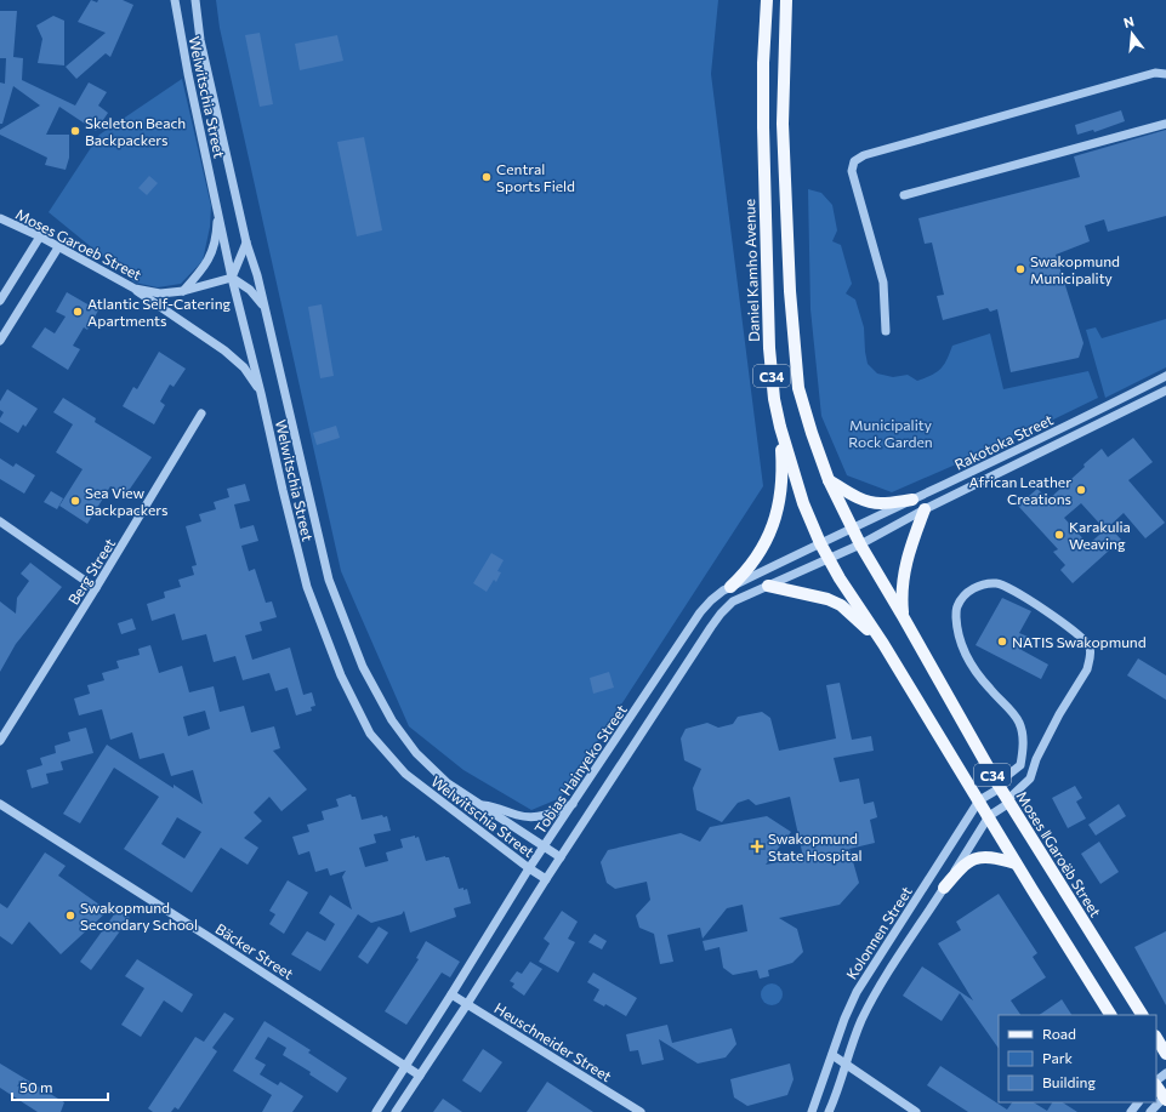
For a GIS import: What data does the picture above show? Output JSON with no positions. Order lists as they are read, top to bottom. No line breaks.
{"streets":{"main road":["Daniel Kamho Avenue","C34","Moses ǁGaroëb Street"],"street":["Welwitschia Street","Moses Garoeb Street","Rakotoka Street","Berg Street","Tobias Hainyeko Street","Kolonnen Street","Bäcker Street","Heuschneider Street"]},"crossings":[["Welwitschia Street","Moses Garoeb Street"],["Welwitschia Street","Tobias Hainyeko Street"],["Daniel Kamho Avenue","C34"],["Daniel Kamho Avenue","Tobias Hainyeko Street"],["C34","Rakotoka Street"],["C34","Tobias Hainyeko Street"],["C34","Moses ǁGaroëb Street"],["C34","Kolonnen Street"],["Rakotoka Street","Tobias Hainyeko Street"],["Rakotoka Street","Moses ǁGaroëb Street"],["Tobias Hainyeko Street","Moses ǁGaroëb Street"],["Tobias Hainyeko Street","Bäcker Street"],["Tobias Hainyeko Street","Heuschneider Street"],["Moses ǁGaroëb Street","Kolonnen Street"]],"parks":["Municipality Rock Garden"],"places":{"other":["Skeleton Beach Backpackers","Central Sports Field","Swakopmund Municipality","Atlantic Self-Catering Apartments","African Leather Creations","Sea View Backpackers","Karakulia Weaving","NATIS Swakopmund","Swakopmund Secondary School"],"health":["Swakopmund State Hospital"]},"legend":["Road","Park","Building"],"scale_bar":"50 m","north":"top"}
